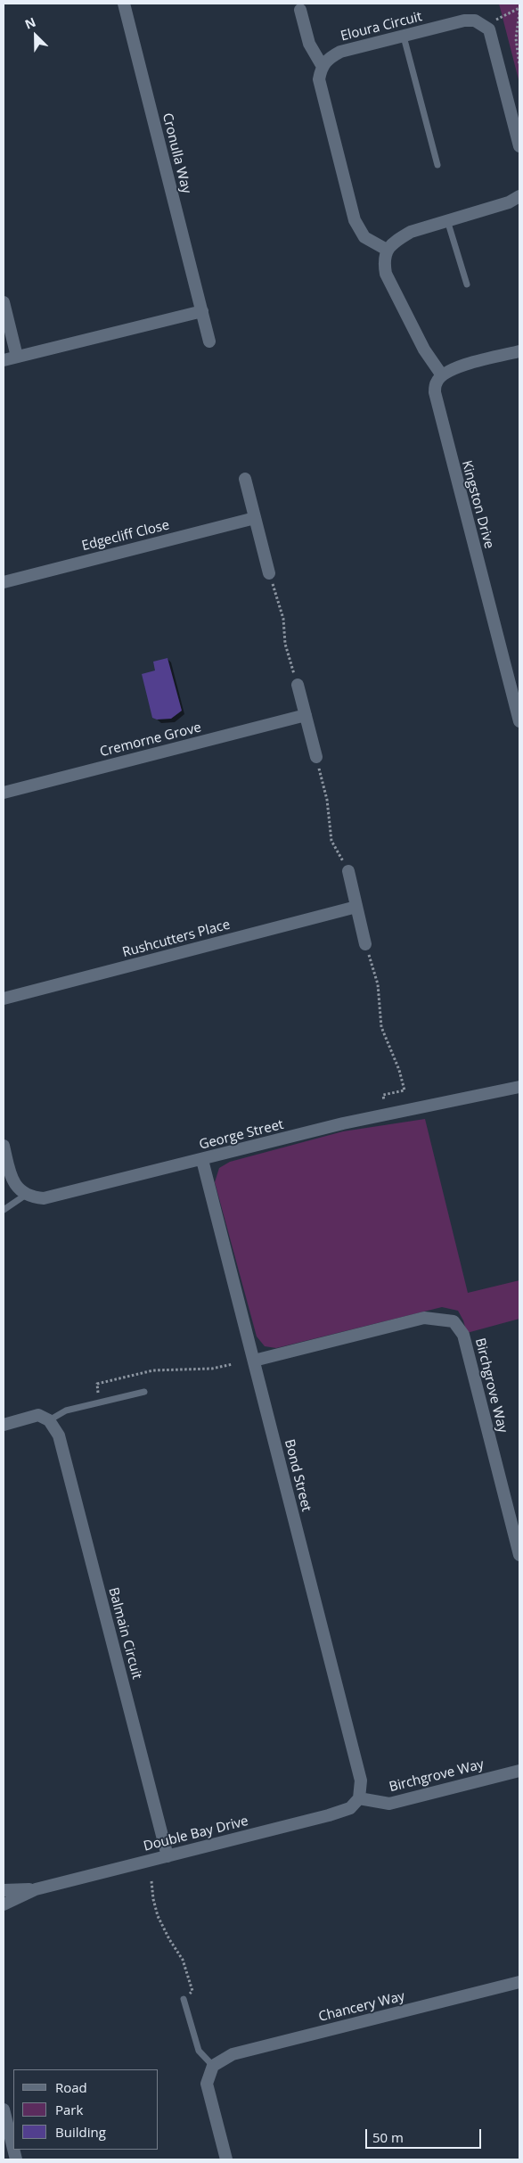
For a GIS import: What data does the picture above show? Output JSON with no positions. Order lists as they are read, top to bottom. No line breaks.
{"streets":{"street":["Eloura Circuit","Cronulla Way","Kingston Drive","Edgecliff Close","Cremorne Grove","Rushcutters Place","George Street","Birchgrove Way","Bond Street","Balmain Circuit","Double Bay Drive","Chancery Way"]},"crossings":[["George Street","Bond Street"],["Birchgrove Way","Bond Street"],["Birchgrove Way","Double Bay Drive"],["Bond Street","Double Bay Drive"],["Balmain Circuit","Double Bay Drive"]],"legend":["Road","Park","Building"],"scale_bar":"50 m","north":"top left"}
